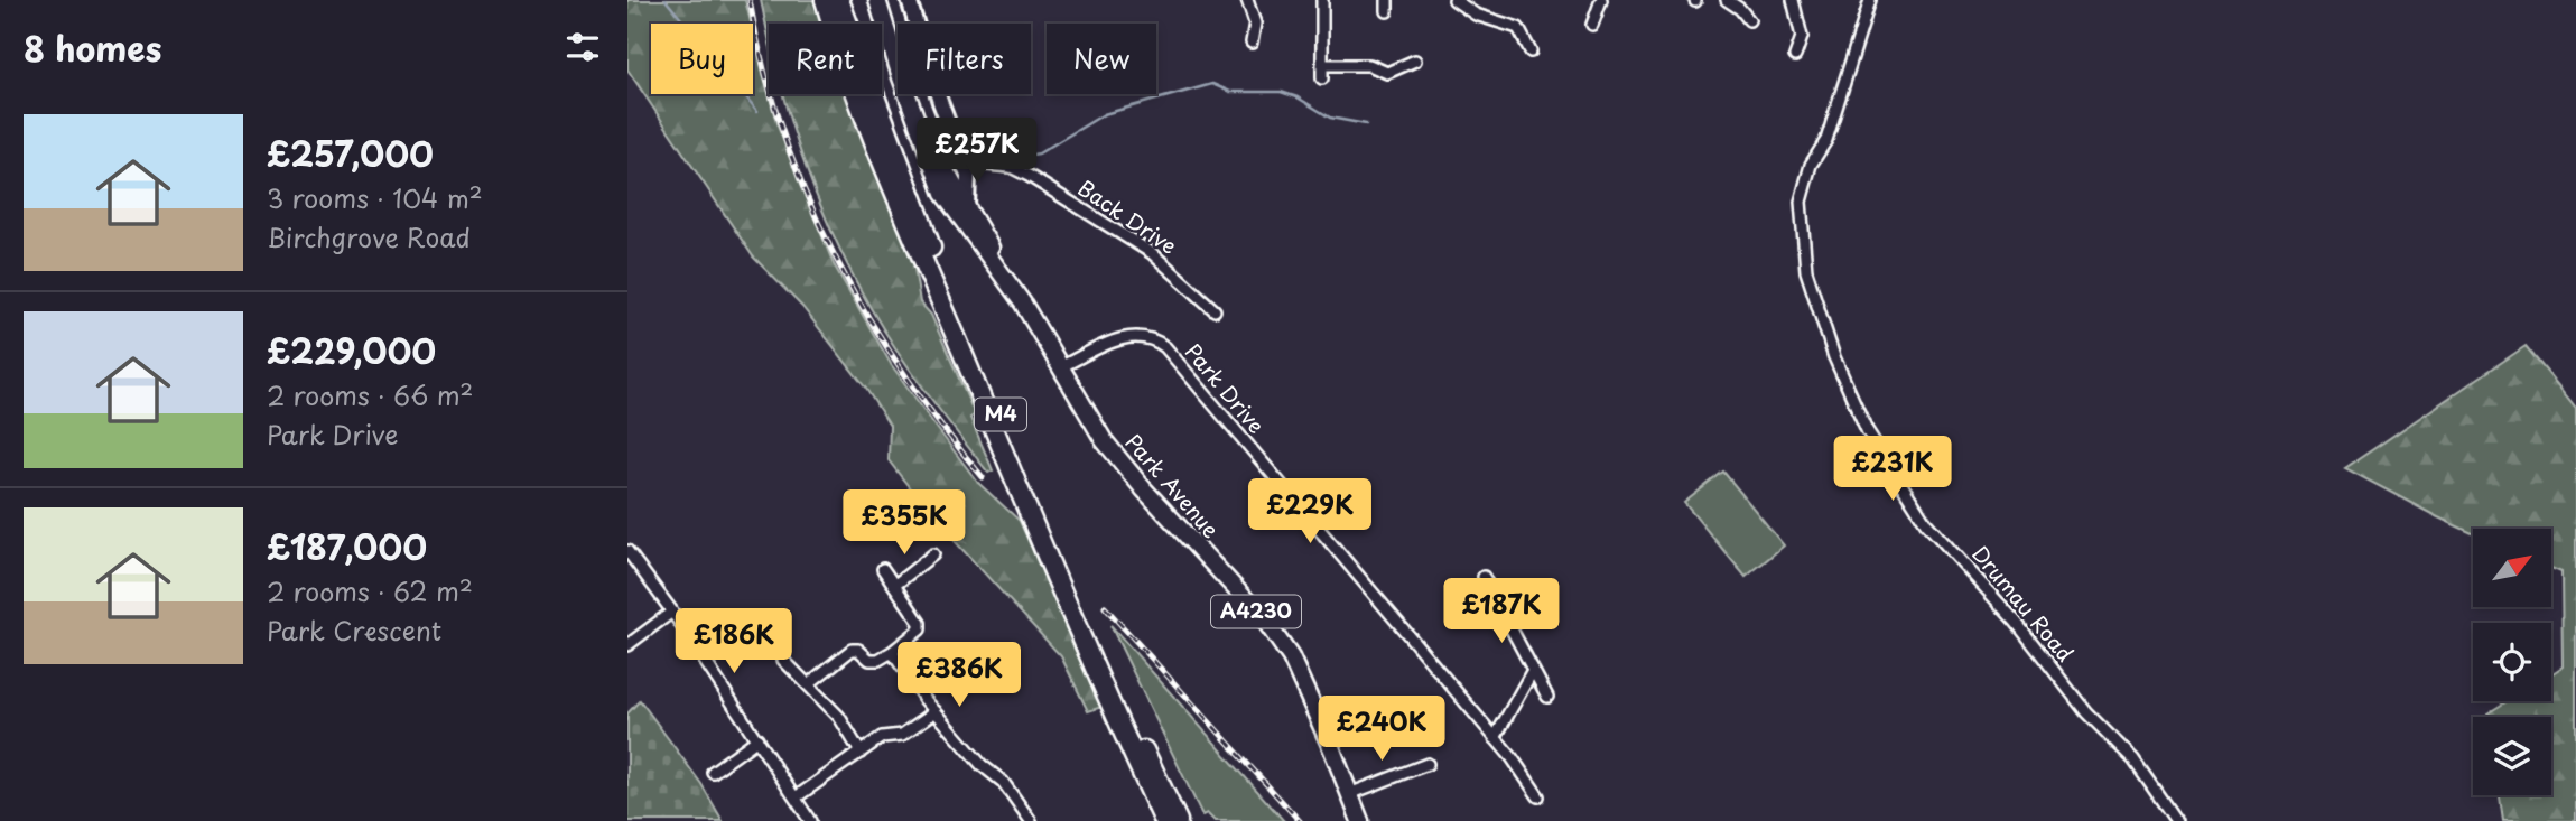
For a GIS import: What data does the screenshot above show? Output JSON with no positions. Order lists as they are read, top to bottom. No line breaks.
{"streets":{"highway":["M4"],"main road":["Park Avenue","A4230"],"street":["Back Drive","Park Drive","Drumau Road"]},"crossings":[["Park Drive","Park Avenue"],["Park Avenue","A4230"]],"north":"top right","page":{"heading":"8 homes","chip":["Buy","Rent","Filters","New"],"list":[{"name":"£257,000","note":"3 rooms · 104 m² · Birchgrove Road"},{"name":"£229,000","note":"2 rooms · 66 m² · Park Drive"},{"name":"£187,000","note":"2 rooms · 62 m² · Park Crescent"}],"price":["£257K","£231K","£229K","£355K","£187K","£186K","£386K","£240K"]}}
